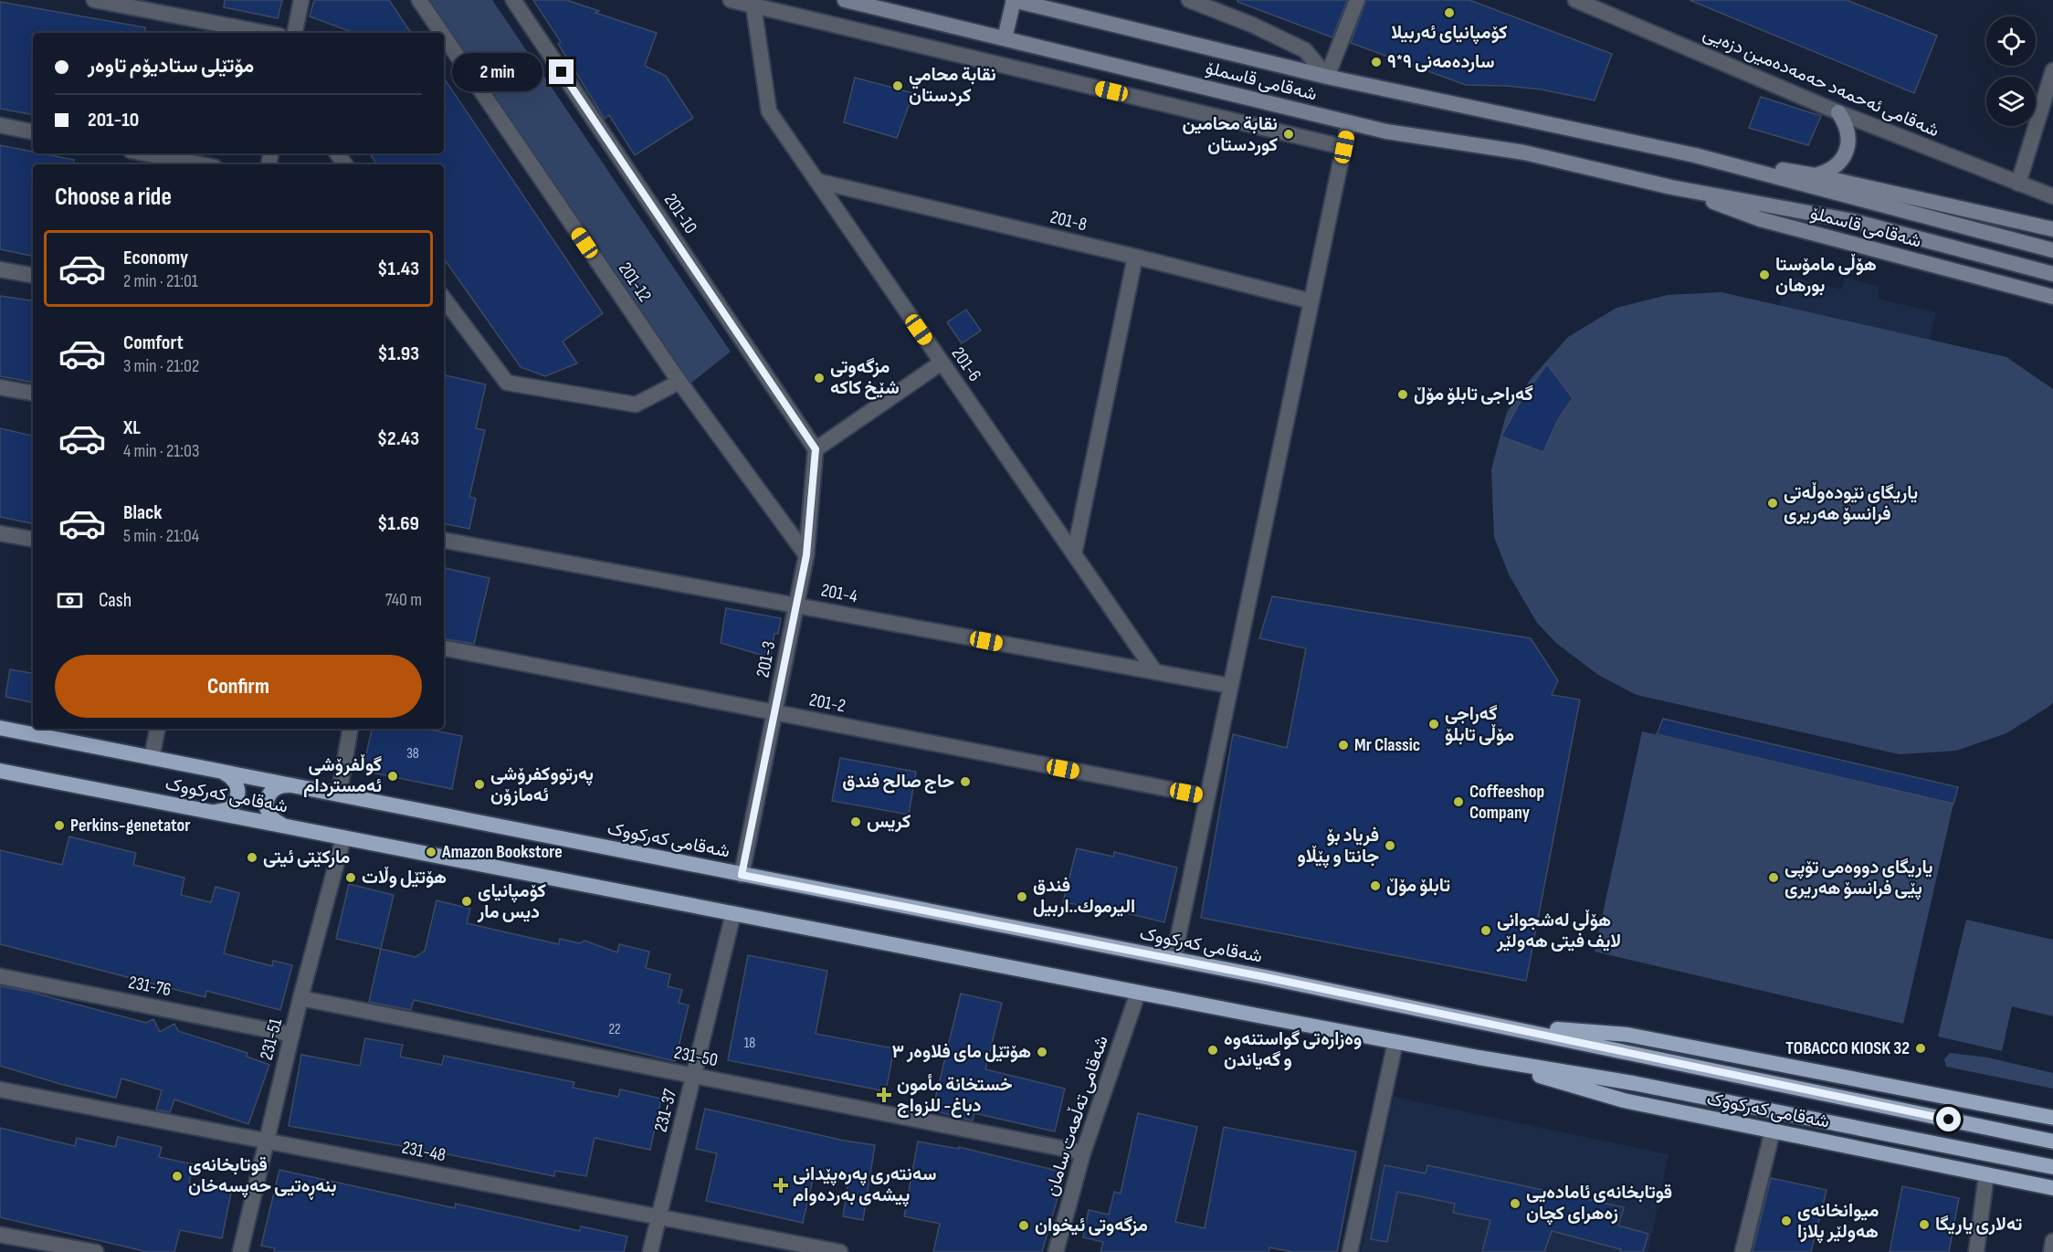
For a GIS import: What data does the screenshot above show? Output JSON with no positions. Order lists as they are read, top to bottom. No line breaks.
{"streets":{"highway":["شەقامی کەرکووک"],"main road":["شەقامی قاسملۆ"],"street":["شەقامی ئەحمەد حەمەدەمین دزەیی","201-10","201-8","201-12","201-6","201-4","201-3","201-2","231-76","231-51","231-50","231-37","شەقامی تەڵعەت سامان","231-48"]},"crossings":[["201-10","201-3"],["201-8","201-6"],["201-12","201-3"],["201-6","201-4"],["201-4","201-3"],["201-3","201-2"],["201-3","شەقامی کەرکووک"],["شەقامی کەرکووک","231-51"],["شەقامی کەرکووک","231-37"],["شەقامی کەرکووک","شەقامی تەڵعەت سامان"],["231-76","231-51"],["231-51","231-50"],["231-51","231-48"],["231-50","231-37"],["231-50","شەقامی تەڵعەت سامان"],["231-37","231-48"]],"places":{"other":["کۆمپانیای ئەربیلا","ساردەمەنی ٩*٩","نقابة محامي كردستان","نقابة محامين كوردستان","هۆڵی مامۆستا بورهان","مزگه‌وتی شێخ كاكه","گەراجی تابلۆ مۆڵ","یاریگای نێودەوڵەتی فرانسۆ هەریری","گەراجی مۆڵی تابلۆ","Mr Classic","گوڵفرۆشی ئەمستردام","حاج صالح فندق","پەرتووکفرۆشی ئەمازۆن","Coffeeshop Company","كريس","Perkins-genetator","فریاد بۆ جانتا و پێڵاو","Amazon Bookstore","مارکێتی ئیتی","هۆتێل وڵات","یاریگای دووەمی تۆپی پێی فرانسۆ هەریری","تابلۆ مۆڵ","فندق اليرموك..اربيل","کۆمپانیای دیس مار","هۆڵی لەشجوانی لایف فیتی هەولێر","TOBACCO KIOSK 32","وەزارەتی گواستنەوە و گەیاندن","هۆتێل مای فلاوەر ٣","قوتابخانەی بنەڕەتیی حەپسەخان","قوتابخانەی ئامادەیی زەهرای کچان","میوانخانەی هەولێر پلازا","تەلاری یاریگا","مزگەوتی ئیخوان"],"health":["خستخانة مأمون دباغ- للزواج","سەنتەری پەرەپێدانی پیشەی بەردەوام"]},"house_numbers":["38","22","18"],"page":{"banner":["مۆتێلی ستادیۆم تاوەر","201-10"],"bubble":"2 min","heading":"Choose a ride","list":[{"name":"Economy","note":"2 min · 21:01","value":"$1.43"},{"name":"Comfort","note":"3 min · 21:02","value":"$1.93"},{"name":"XL","note":"4 min · 21:03","value":"$2.43"},{"name":"Black","note":"5 min · 21:04","value":"$1.69"}],"pay":["Cash","740 m"],"buttons":"Confirm"}}
